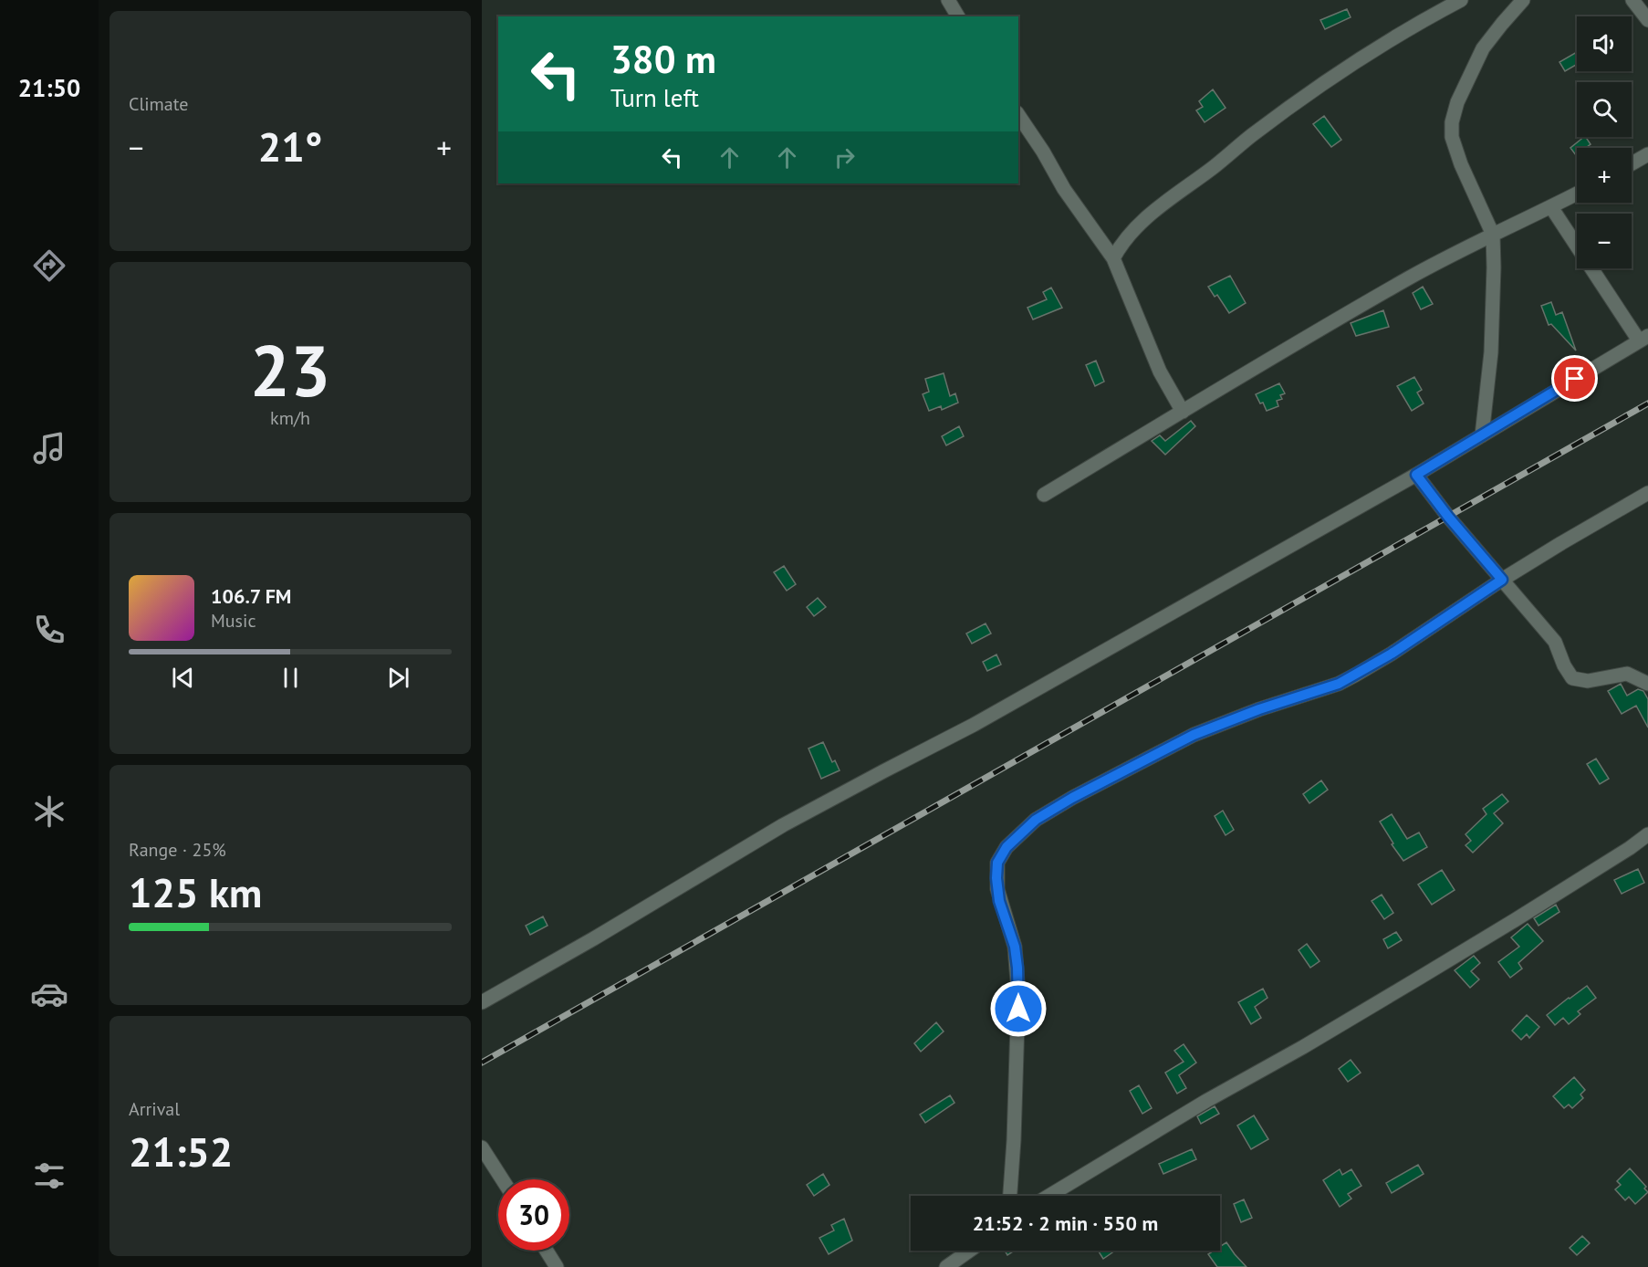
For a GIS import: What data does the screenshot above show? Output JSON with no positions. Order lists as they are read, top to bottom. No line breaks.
{"page":{"tabs":"21:50","tile":["Climate",["23","km/h"],["Range · 25%","125 km"],["Arrival","21:52"]],"map_buttons":["+","−"],"turn":["380 m","Turn left"],"heat":["−","21°","+"],"song":["106.7 FM","Music"],"limit":"30","trip":"21:52 · 2 min · 550 m"}}
